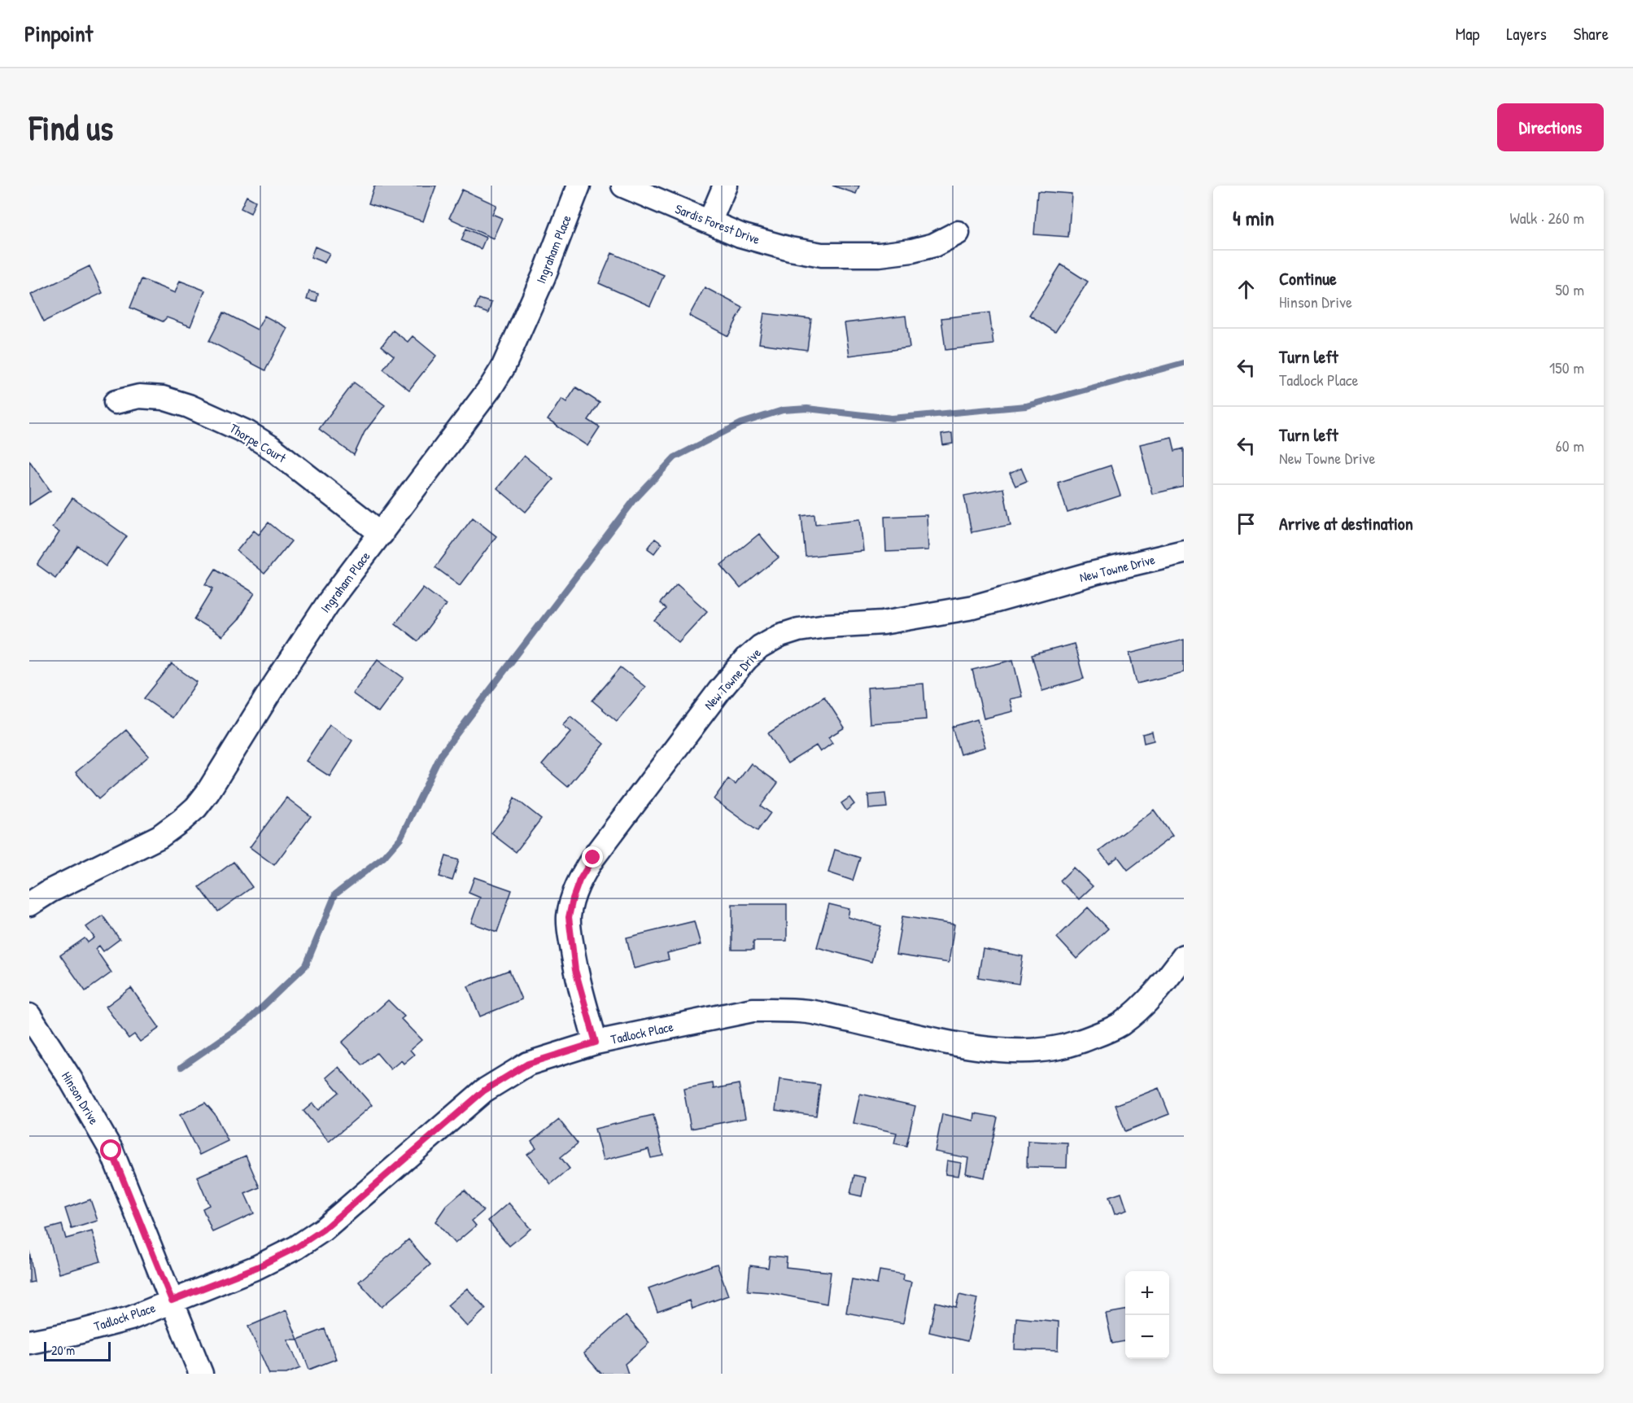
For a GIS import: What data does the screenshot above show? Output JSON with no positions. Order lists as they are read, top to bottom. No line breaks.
{"streets":{"street":["Sardis Forest Drive","Ingraham Place","Thorpe Court","New Towne Drive","Tadlock Place","Hinson Drive"]},"crossings":[["Ingraham Place","Thorpe Court"],["New Towne Drive","Tadlock Place"],["Tadlock Place","Hinson Drive"]],"scale_bar":"20 m","page":{"header":"Pinpoint","nav":["Map","Layers","Share"],"buttons":"Directions","title":"Find us","heading":["4 min","Walk · 260 m"],"list":[["Continue","Hinson Drive","50 m"],["Turn left","Tadlock Place","150 m"],["Turn left","New Towne Drive","60 m"],"Arrive at destination"],"map_buttons":["+","−"],"scale":"20 m"}}
